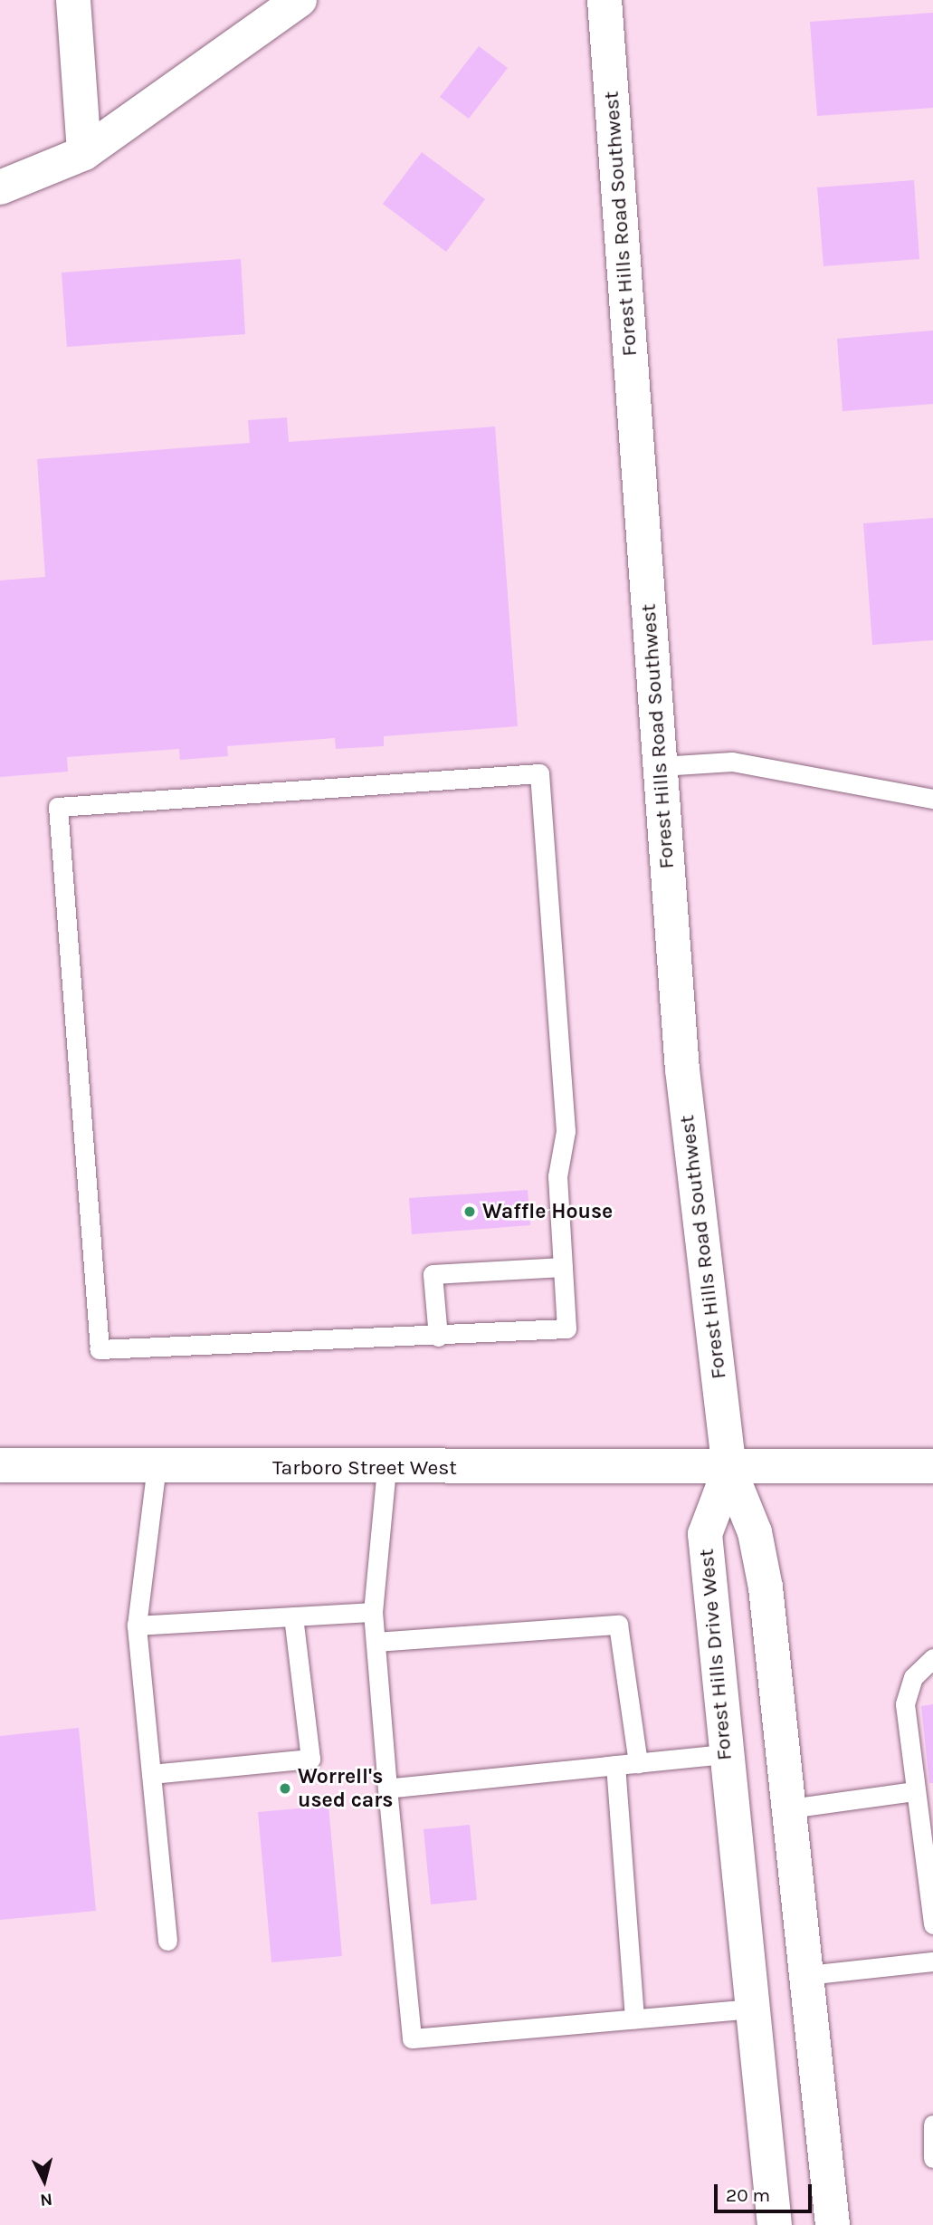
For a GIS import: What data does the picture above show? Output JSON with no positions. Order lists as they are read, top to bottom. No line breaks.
{"streets":{"main road":["Forest Hills Road Southwest","Tarboro Street West","Forest Hills Drive West"]},"crossings":[["Forest Hills Road Southwest","Tarboro Street West"],["Forest Hills Road Southwest","Forest Hills Drive West"],["Tarboro Street West","Forest Hills Drive West"]],"places":["Waffle House","Worrell's used cars"],"scale_bar":"20 m","north":"bottom"}
